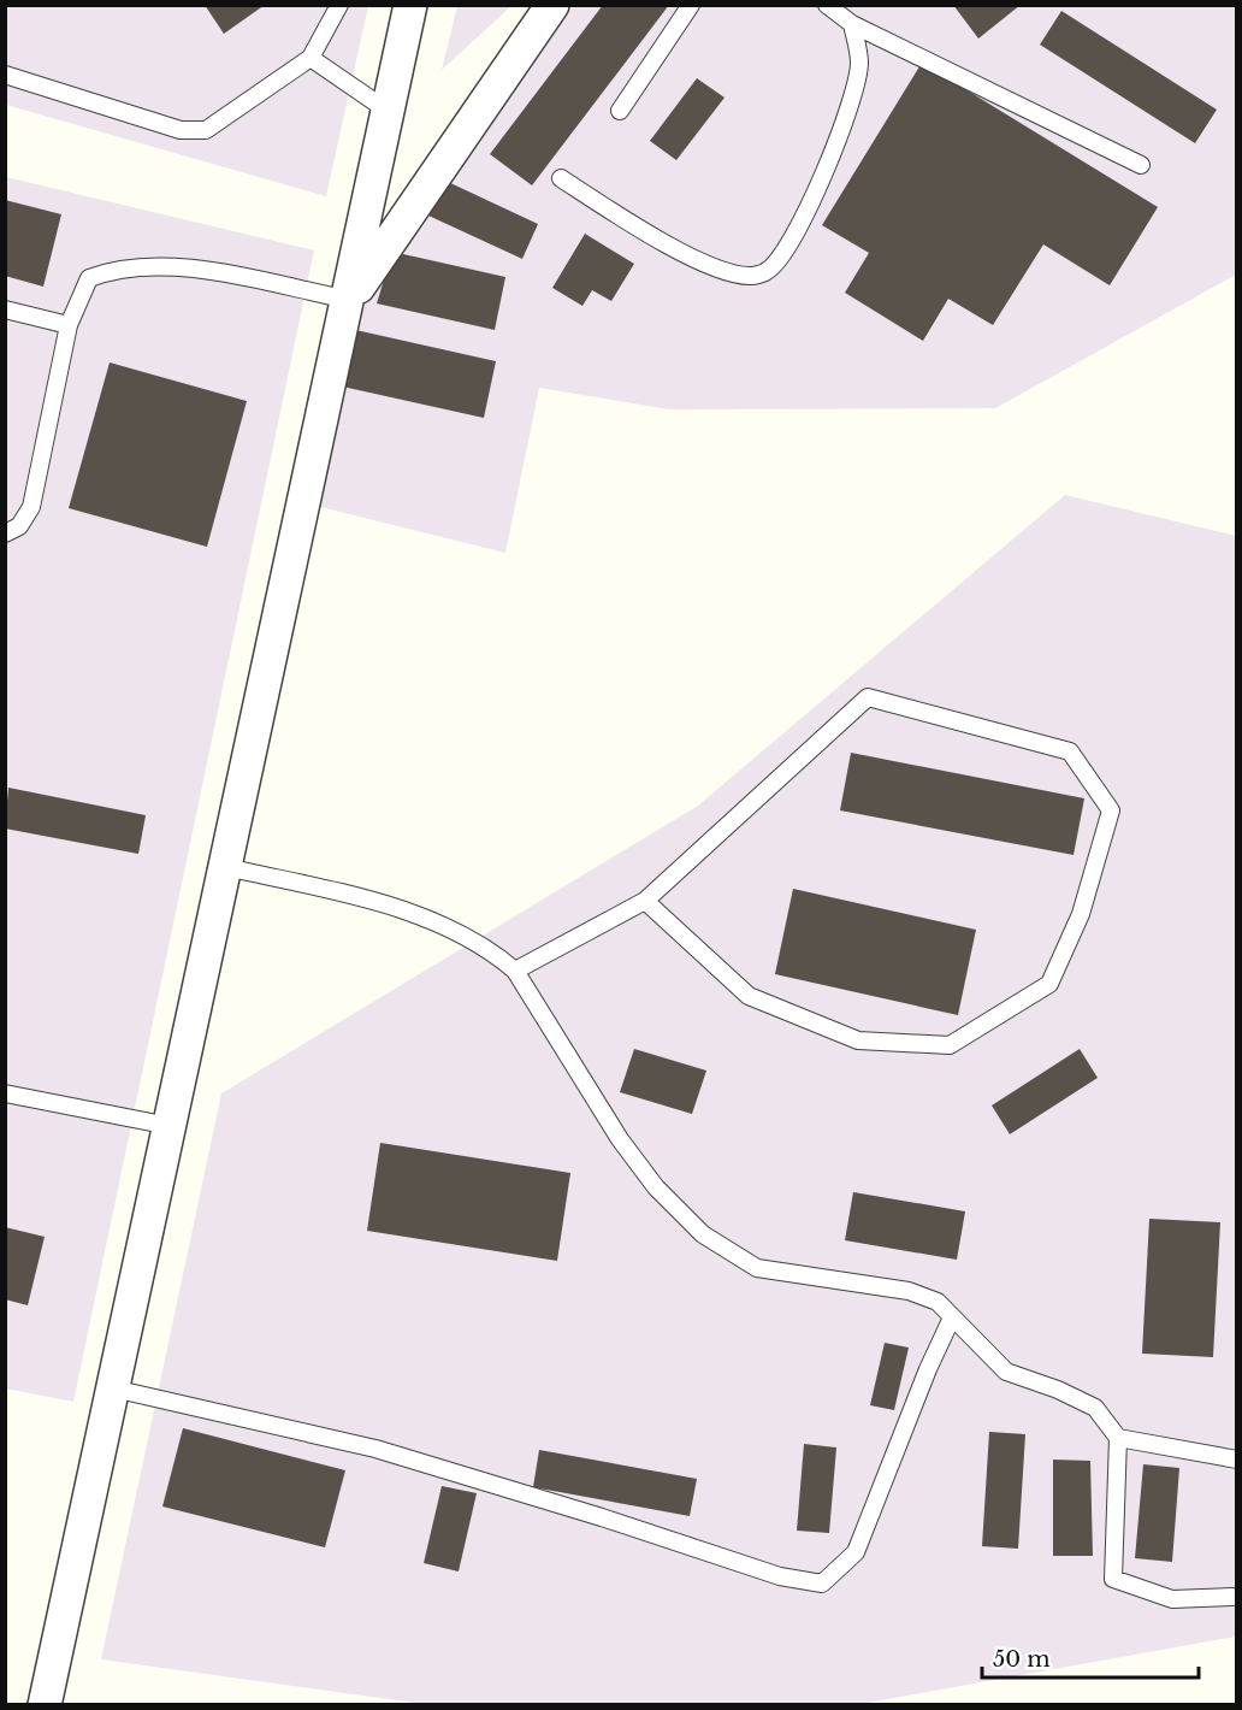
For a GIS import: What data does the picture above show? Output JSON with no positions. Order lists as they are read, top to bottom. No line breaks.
{"scale_bar":"50 m"}
